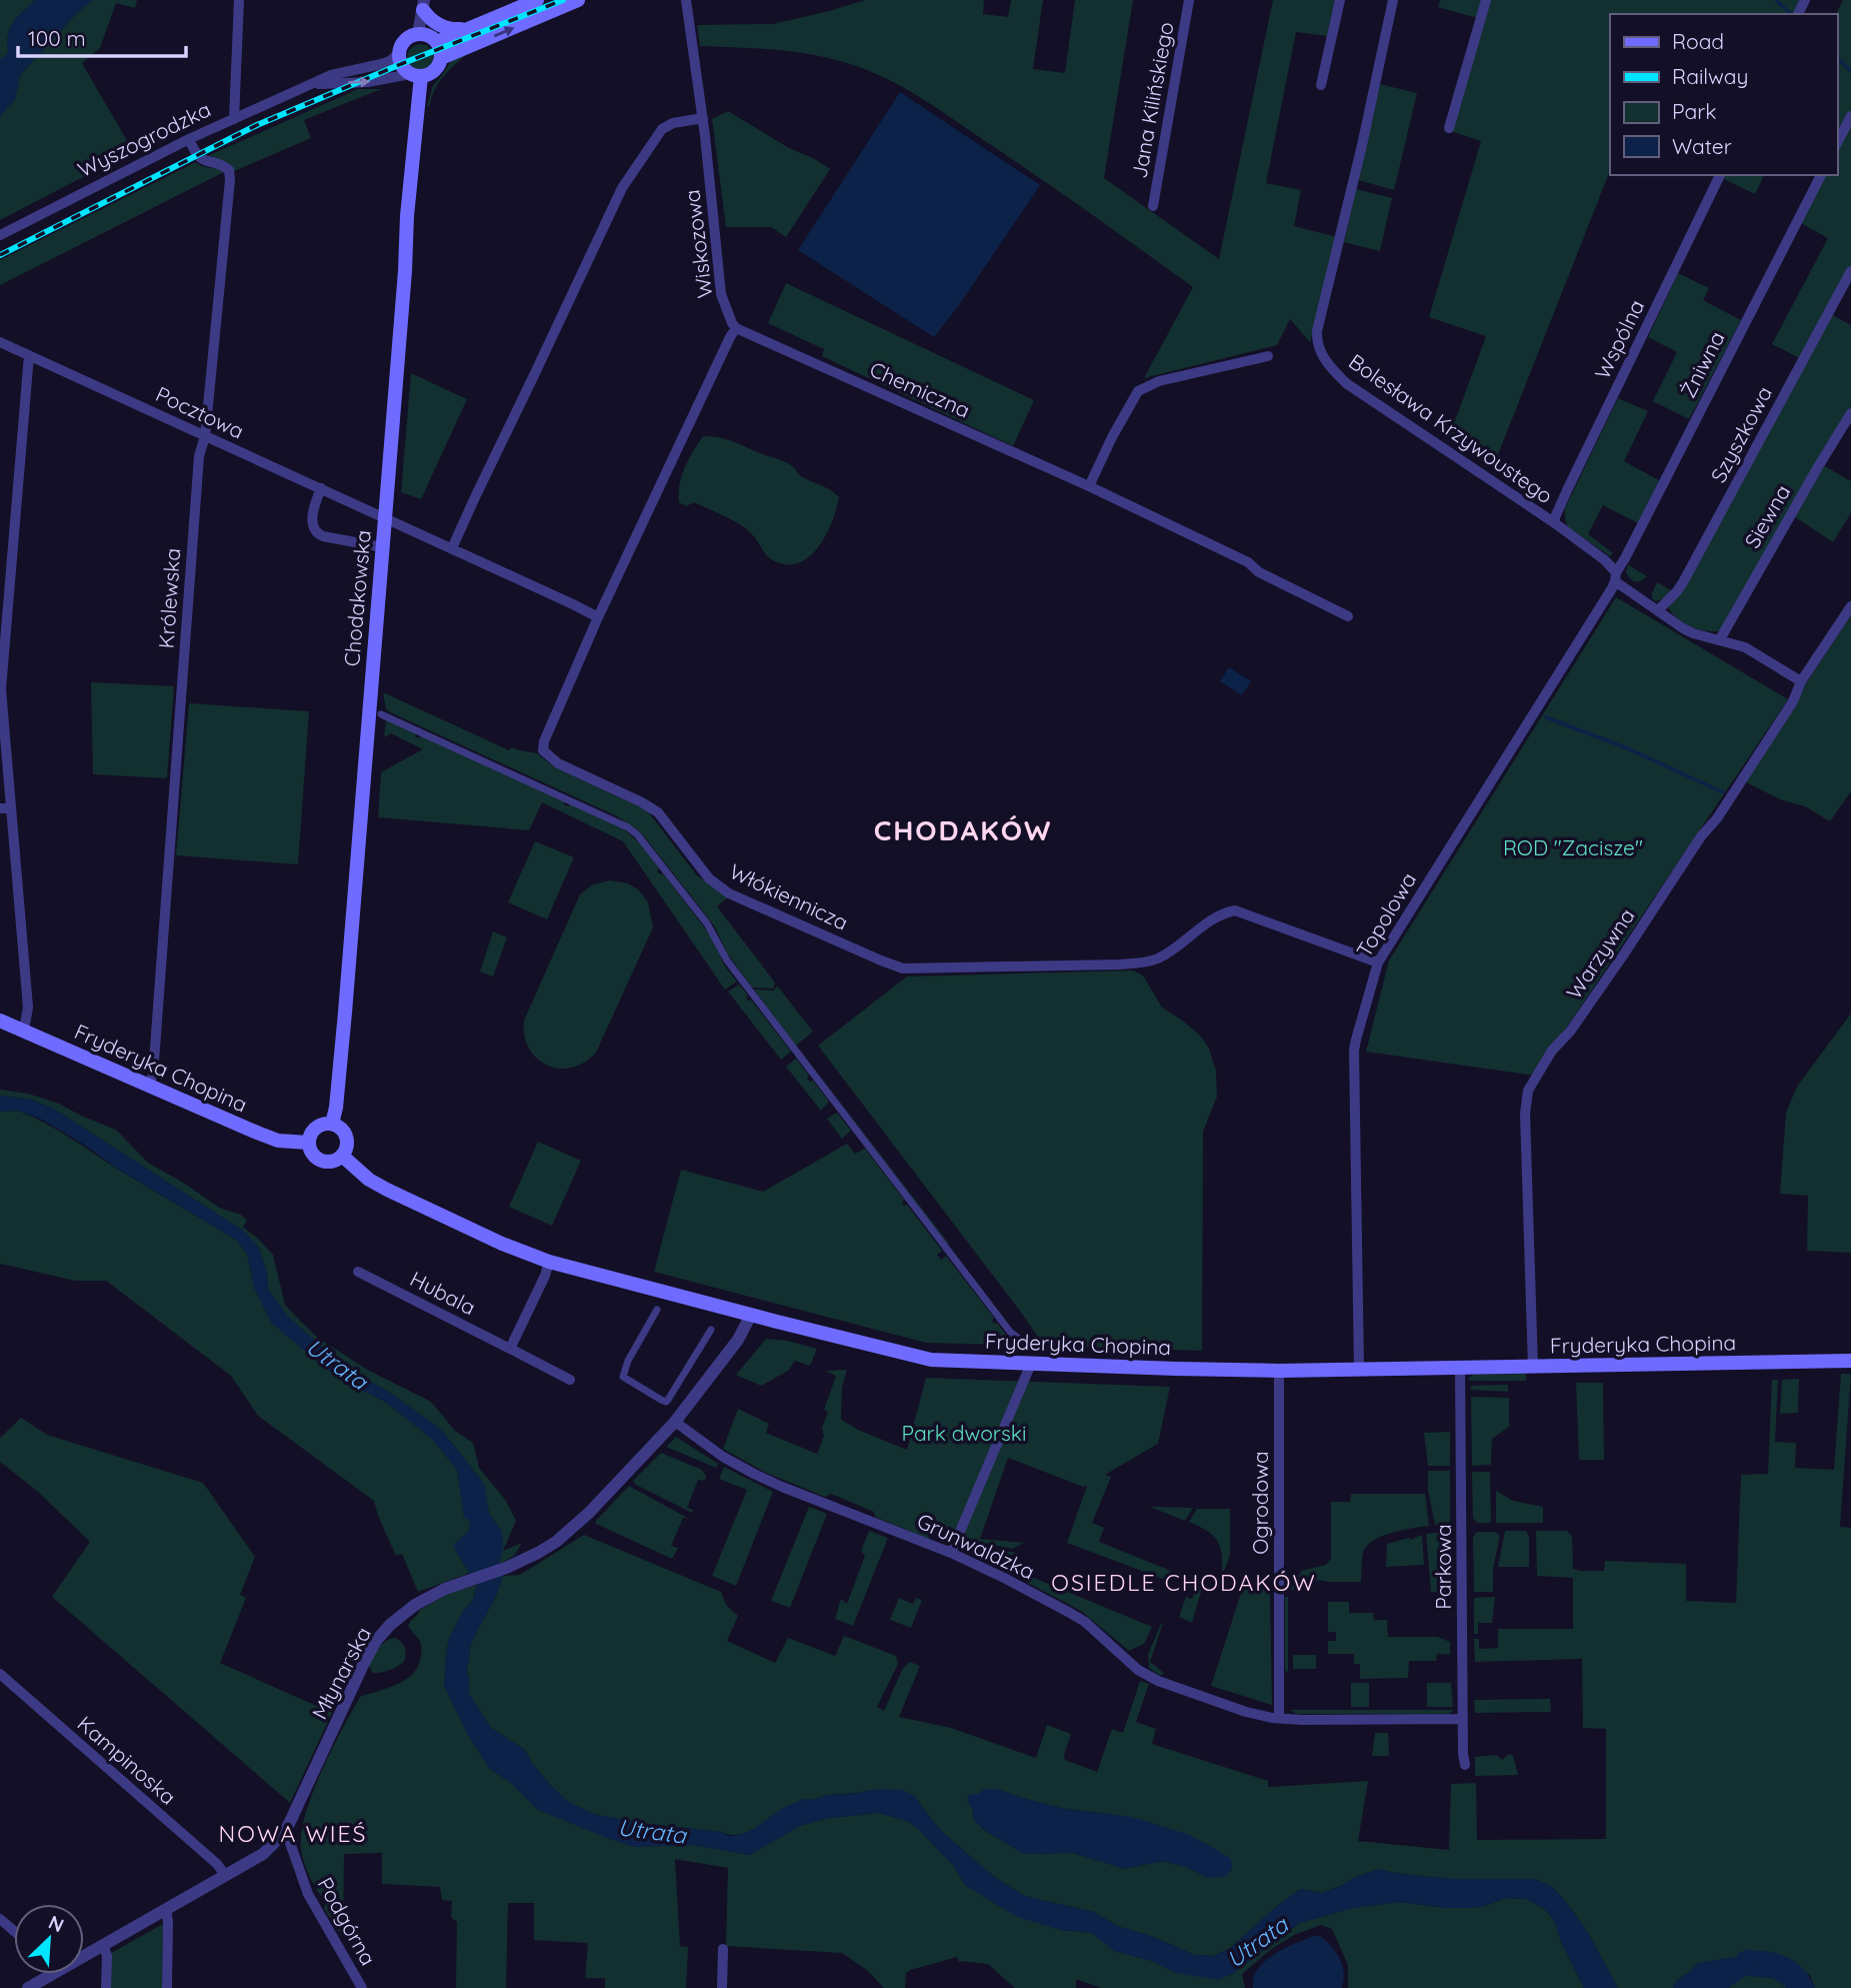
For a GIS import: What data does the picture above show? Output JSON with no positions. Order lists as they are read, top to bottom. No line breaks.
{"streets":{"main road":["Chodakowska","Fryderyka Chopina"],"street":["Jana Kilińskiego","Wyszogrodzka","Wiskozowa","Wspólna","Żniwna","Chemiczna","Pocztowa","Bolesława Krzywoustego","Szyszkowa","Siewna","Królewska","Włókiennicza","Topolowa","Warzywna","Hubala","Ogrodowa","Grunwaldzka","Parkowa","Młynarska","Kampinoska","Podgórna"]},"crossings":[["Wyszogrodzka","Królewska"],["Wyszogrodzka","Chodakowska"],["Wiskozowa","Chemiczna"],["Wspólna","Bolesława Krzywoustego"],["Żniwna","Bolesława Krzywoustego"],["Żniwna","Topolowa"],["Pocztowa","Królewska"],["Pocztowa","Chodakowska"],["Bolesława Krzywoustego","Szyszkowa"],["Bolesława Krzywoustego","Siewna"],["Bolesława Krzywoustego","Topolowa"],["Bolesława Krzywoustego","Warzywna"],["Królewska","Fryderyka Chopina"],["Chodakowska","Fryderyka Chopina"],["Włókiennicza","Topolowa"],["Topolowa","Fryderyka Chopina"],["Warzywna","Fryderyka Chopina"],["Fryderyka Chopina","Ogrodowa"],["Fryderyka Chopina","Parkowa"],["Fryderyka Chopina","Młynarska"],["Ogrodowa","Grunwaldzka"],["Grunwaldzka","Parkowa"],["Grunwaldzka","Młynarska"],["Młynarska","Kampinoska"],["Młynarska","Podgórna"]],"districts":["CHODAKÓW","OSIEDLE CHODAKÓW","NOWA WIEŚ"],"water":["Utrata"],"parks":["ROD \"Zacisze\"","Park dworski"],"legend":["Road","Railway","Park","Water"],"scale_bar":"100 m","north":"top right"}
